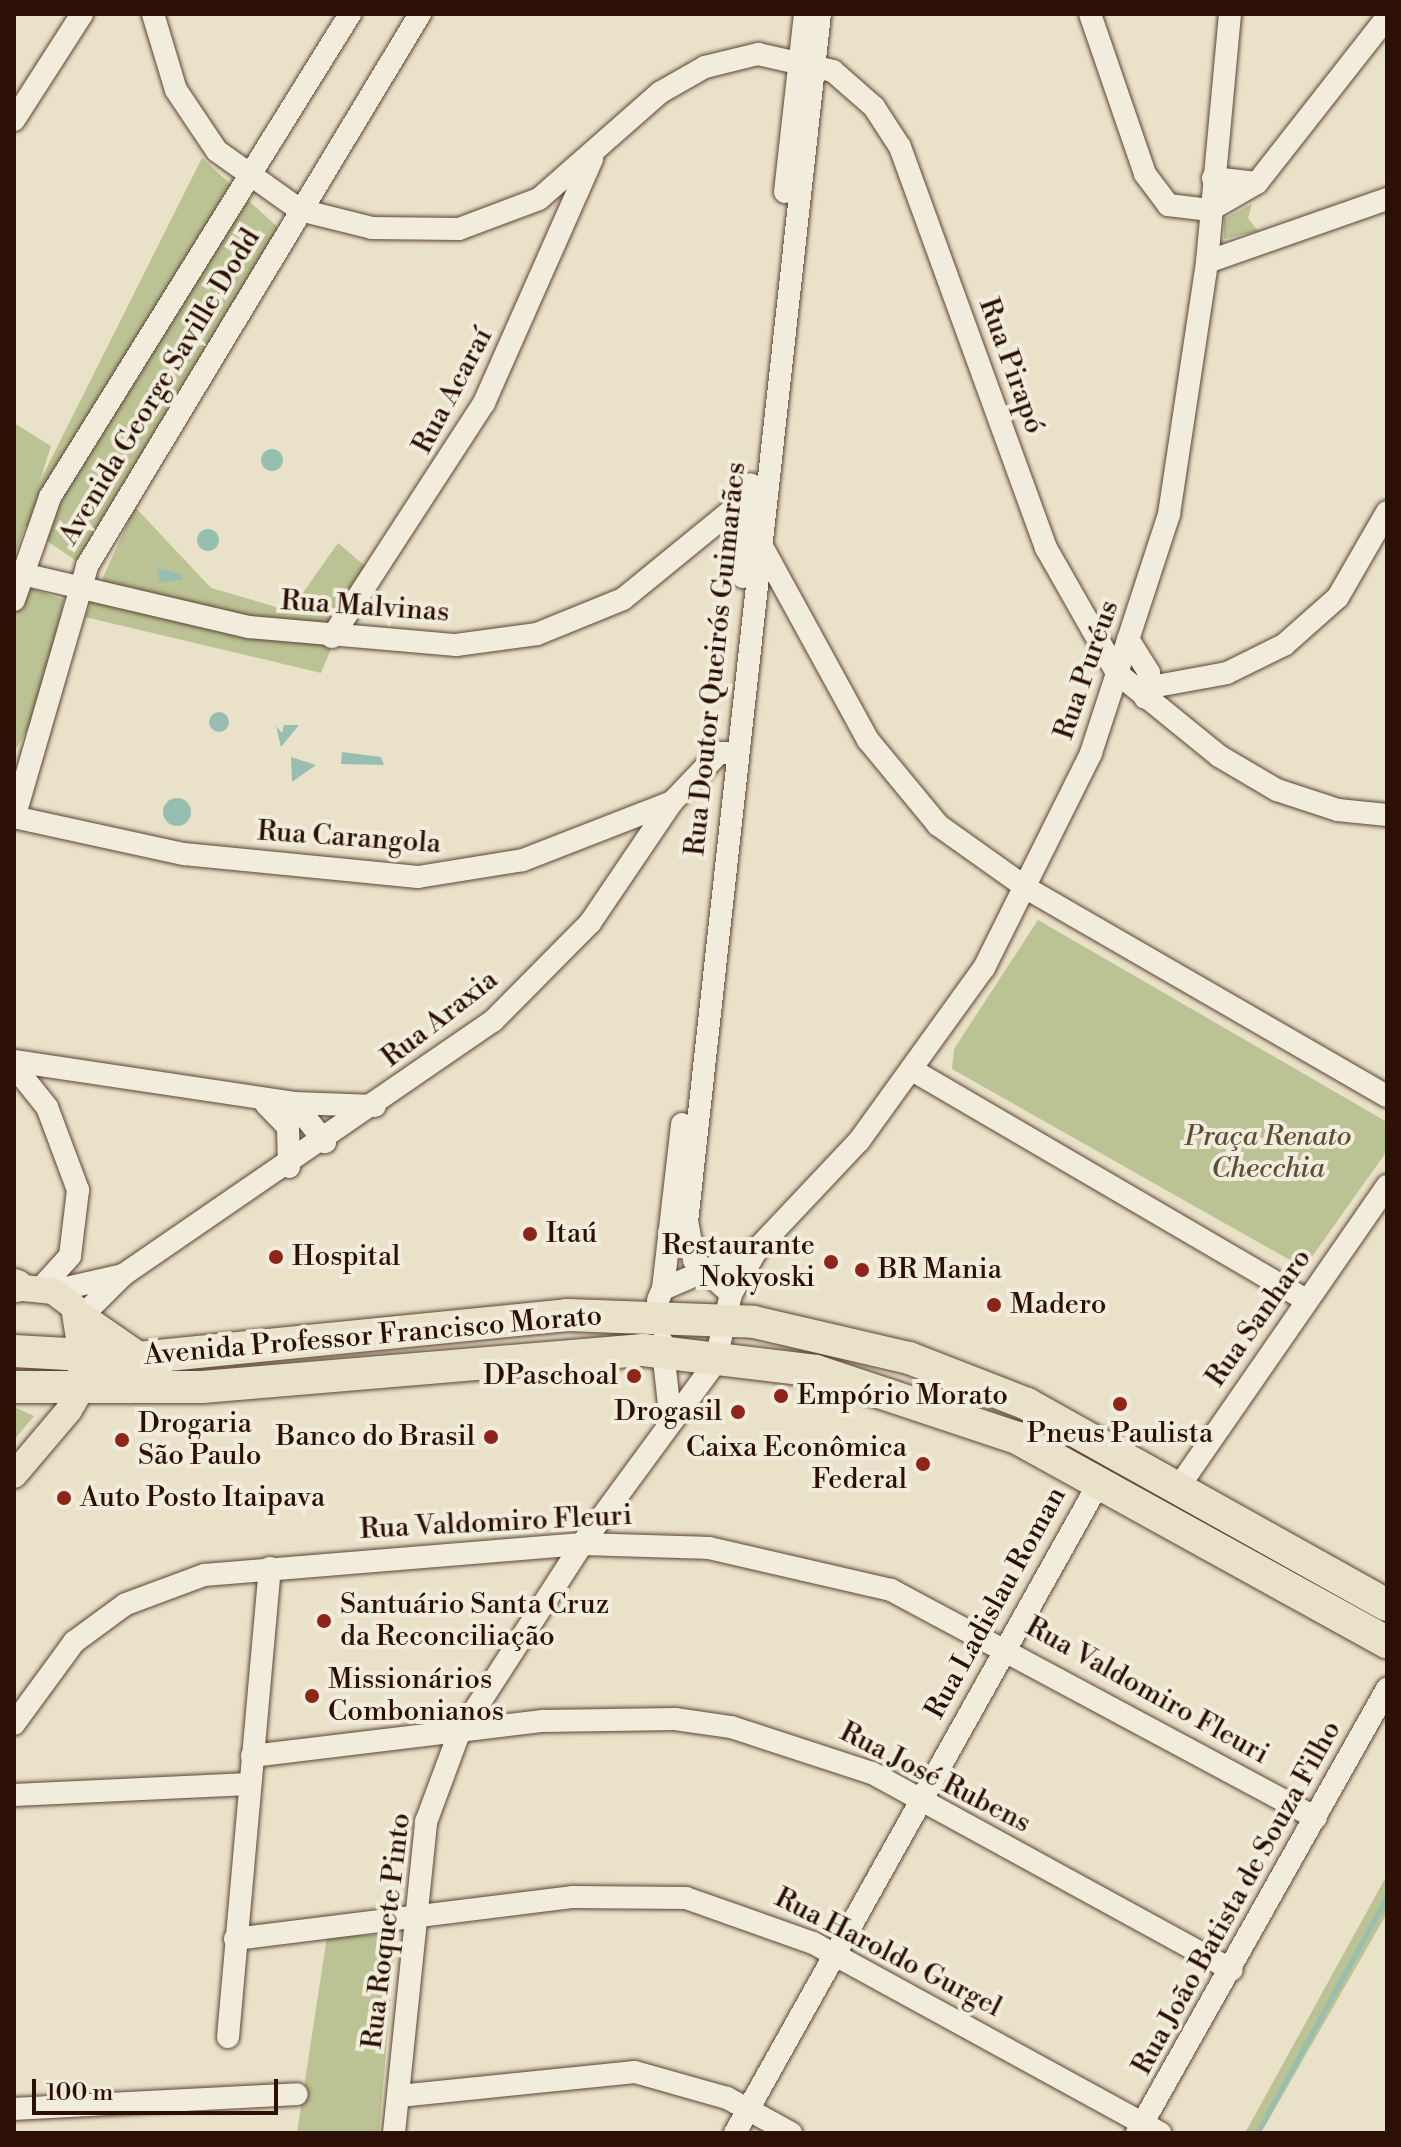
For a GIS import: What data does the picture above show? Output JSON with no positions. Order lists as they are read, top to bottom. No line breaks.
{"streets":{"highway":["Avenida Professor Francisco Morato"],"street":["Rua Pirapó","Avenida George Saville Dodd","Rua Acaraí","Rua Malvinas","Rua Doutor Queirós Guimarães","Rua Puréus","Rua Carangola","Rua Araxia","Rua Sanharo","Rua Valdomiro Fleuri","Rua Ladislau Roman","Rua José Rubens","Rua João Batista de Souza Filho","Rua Roquete Pinto","Rua Haroldo Gurgel"]},"crossings":[["Rua Pirapó","Rua Doutor Queirós Guimarães"],["Rua Pirapó","Rua Puréus"],["Avenida George Saville Dodd","Rua Malvinas"],["Avenida George Saville Dodd","Rua Carangola"],["Rua Acaraí","Rua Malvinas"],["Rua Malvinas","Rua Doutor Queirós Guimarães"],["Rua Doutor Queirós Guimarães","Rua Puréus"],["Rua Doutor Queirós Guimarães","Rua Carangola"],["Rua Doutor Queirós Guimarães","Rua Araxia"],["Rua Doutor Queirós Guimarães","Avenida Professor Francisco Morato"],["Rua Puréus","Avenida Professor Francisco Morato"],["Rua Puréus","Rua Roquete Pinto"],["Rua Carangola","Rua Araxia"],["Rua Sanharo","Avenida Professor Francisco Morato"],["Avenida Professor Francisco Morato","Rua Ladislau Roman"],["Avenida Professor Francisco Morato","Rua Roquete Pinto"],["Rua Valdomiro Fleuri","Rua Ladislau Roman"],["Rua Valdomiro Fleuri","Rua João Batista de Souza Filho"],["Rua Valdomiro Fleuri","Rua Roquete Pinto"],["Rua Ladislau Roman","Rua José Rubens"],["Rua Ladislau Roman","Rua Haroldo Gurgel"],["Rua José Rubens","Rua João Batista de Souza Filho"],["Rua José Rubens","Rua Roquete Pinto"],["Rua João Batista de Souza Filho","Rua Haroldo Gurgel"],["Rua Roquete Pinto","Rua Haroldo Gurgel"]],"parks":["Praça Renato Checchia"],"places":["Itaú","Hospital","Restaurante Nokyoski","BR Mania","Madero","DPaschoal","Empório Morato","Pneus Paulista","Drogasil","Banco do Brasil","Drogaria São Paulo","Caixa Econômica Federal","Auto Posto Itaipava","Santuário Santa Cruz da Reconciliação","Missionários Combonianos"],"scale_bar":"100 m"}
